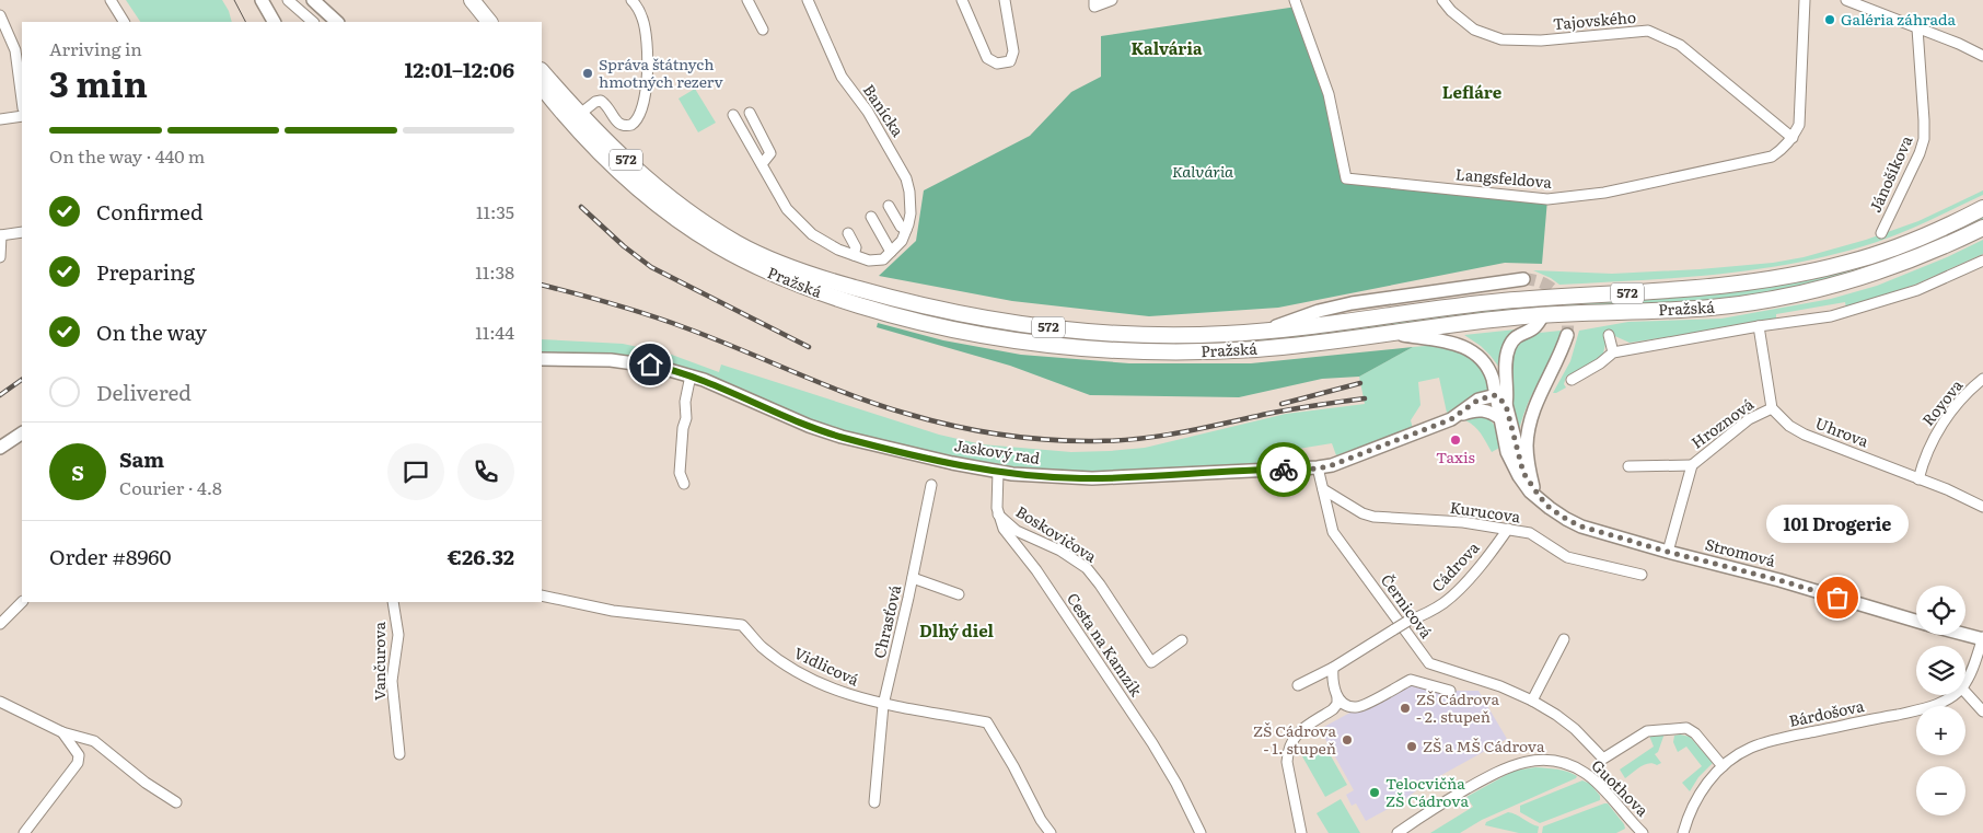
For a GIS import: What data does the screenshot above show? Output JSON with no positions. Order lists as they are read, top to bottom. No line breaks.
{"streets":{"main road":["572","Pražská"],"street":["Tajovského","Banícka","Jánošíkova","Langsfeldova","Royova","Hroznová","Uhrova","Jaskový rad","Kurucova","Boskovičova","Stromová","Cádrova","Černicová","Chrasťová","Cesta na Kamzík","Vančurova","Vidlicová","Bárdošova","Guothova"]},"crossings":[["Tajovského","Langsfeldova"],["Pražská","Stromová"],["Royova","Uhrova"],["Hroznová","Uhrova"],["Hroznová","Stromová"],["Jaskový rad","Stromová"],["Jaskový rad","Černicová"],["Jaskový rad","Cesta na Kamzík"],["Kurucova","Cádrova"],["Kurucova","Černicová"],["Boskovičova","Cesta na Kamzík"],["Stromová","Bárdošova"],["Černicová","Bárdošova"],["Chrasťová","Vidlicová"]],"districts":["Kalvária","Lefláre","Dlhý diel"],"parks":["Kalvária"],"places":["Galéria záhrada","Správa štátnych hmotných rezerv","Taxis","101 Drogerie","ZŠ Cádrova - 2. stupeň","ZŠ Cádrova - 1. stupeň","ZŠ a MŠ Cádrova","Telocvičňa ZŠ Cádrova"],"page":{"heading":["3 min","Arriving in","12:01–12:06"],"panel":["Sam","Courier · 4.8","Order #8960","€26.32"],"bar":"On the way · 440 m","list":[["Confirmed","11:35"],["Preparing","11:38"],["On the way","11:44"],"Delivered"],"round":"S","bubble":"101 Drogerie","map_buttons":["+","−"]}}
